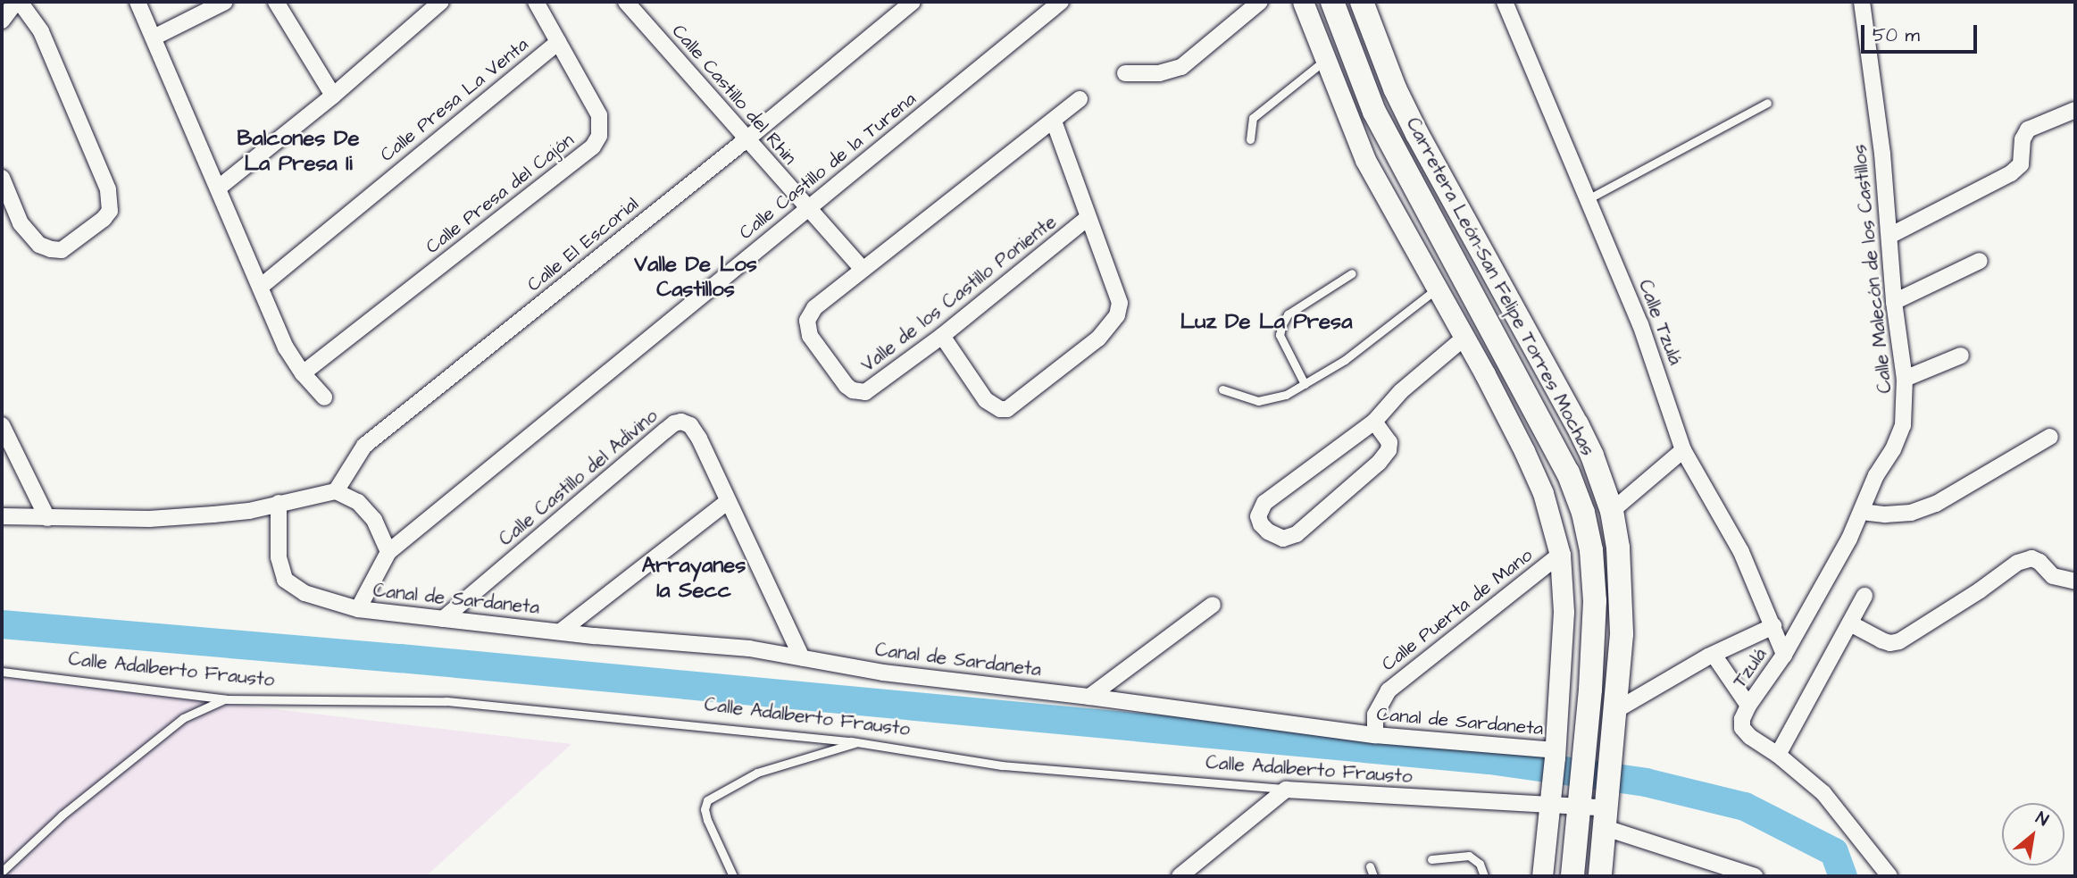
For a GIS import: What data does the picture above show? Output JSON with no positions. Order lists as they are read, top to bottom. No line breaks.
{"streets":{"main road":["Carretera León-San Felipe Torres Mochas"],"street":["Calle Castillo del Rhin","Calle Presa La Venta","Calle Castillo de la Turena","Calle Presa del Cajón","Calle El Escorial","Calle Malecón de los Castillos","Valle de los Castillo Poniente","Calle Tzulá","Calle Castillo del Adivino","Canal de Sardaneta","Calle Puerta de Mano","Tzulá","Calle Adalberto Frausto"]},"crossings":[["Calle Castillo del Rhin","Calle Castillo de la Turena"],["Calle Castillo del Rhin","Calle El Escorial"],["Calle Castillo del Rhin","Valle de los Castillo Poniente"],["Calle Presa La Venta","Calle Presa del Cajón"],["Calle Castillo de la Turena","Calle El Escorial"],["Calle Castillo de la Turena","Canal de Sardaneta"],["Calle El Escorial","Canal de Sardaneta"],["Calle Malecón de los Castillos","Calle Tzulá"],["Calle Malecón de los Castillos","Tzulá"],["Carretera León-San Felipe Torres Mochas","Calle Adalberto Frausto"],["Calle Tzulá","Tzulá"],["Calle Castillo del Adivino","Canal de Sardaneta"],["Canal de Sardaneta","Calle Puerta de Mano"]],"districts":["Balcones De La Presa Ii","Valle De Los Castillos","Luz De La Presa","Arrayanes 1a Secc"],"scale_bar":"50 m","north":"top right"}
